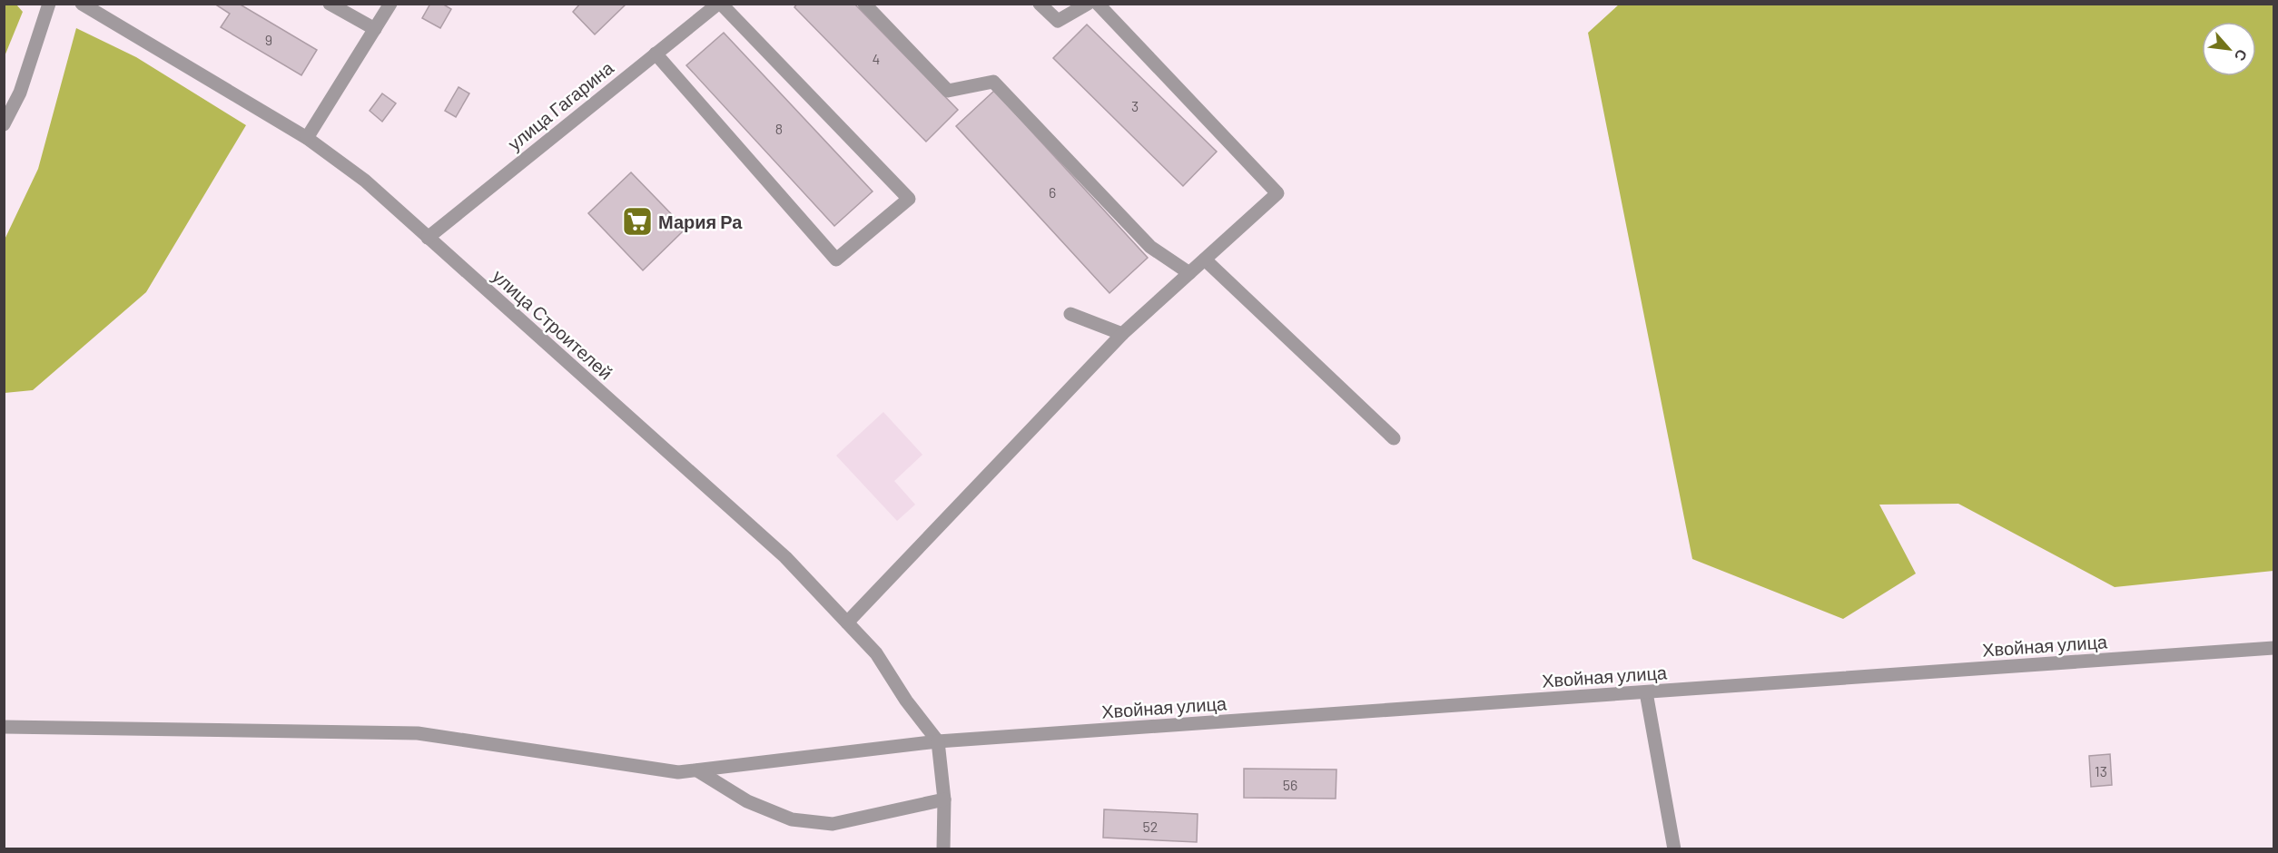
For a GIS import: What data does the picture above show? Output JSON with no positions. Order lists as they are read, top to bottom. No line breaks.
{"streets":{"street":["улица Гагарина","улица Строителей","Хвойная улица"]},"crossings":[["улица Гагарина","улица Строителей"],["улица Строителей","Хвойная улица"]],"places":{"supermarket":["Мария Ра"]},"house_numbers":["9","4","3","8","6","13","56","52"],"north":"bottom right"}
